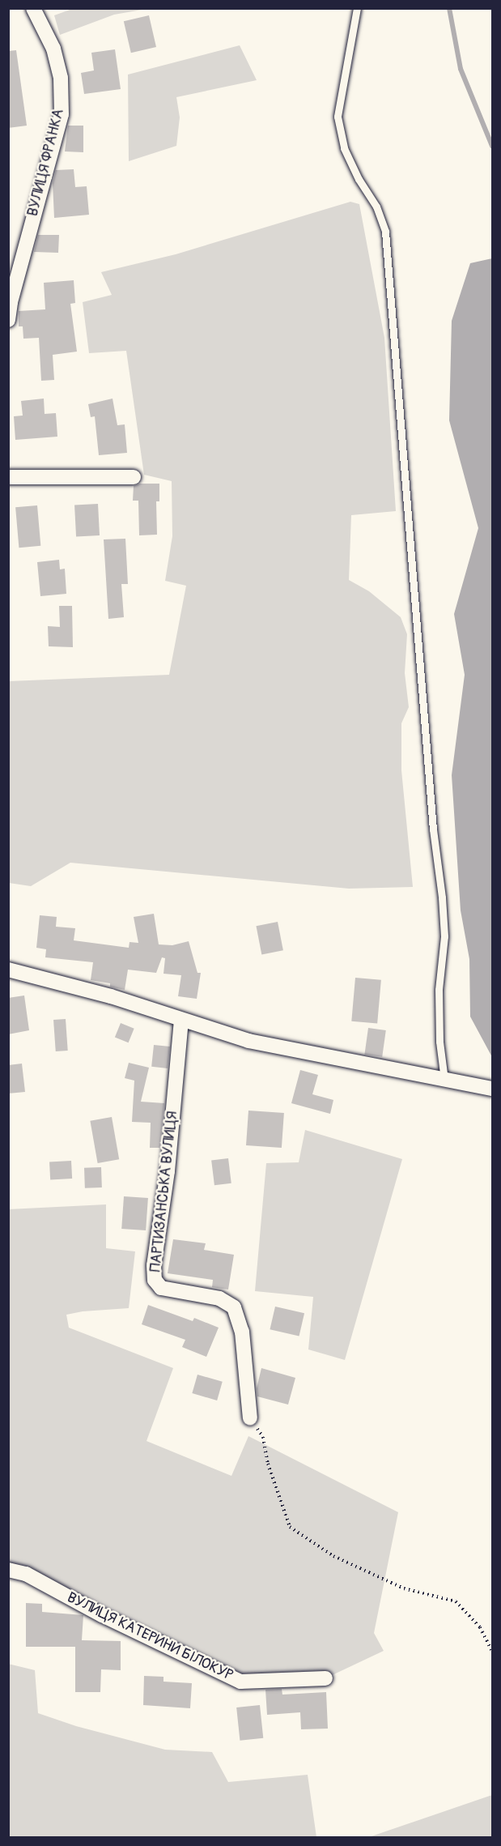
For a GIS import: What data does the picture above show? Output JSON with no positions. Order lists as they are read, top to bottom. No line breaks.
{"streets":{"street":["ВУЛИЦЯ ФРАНКА","ПАРТИЗАНСЬКА ВУЛИЦЯ","ВУЛИЦЯ КАТЕРИНИ БІЛОКУР"]}}
